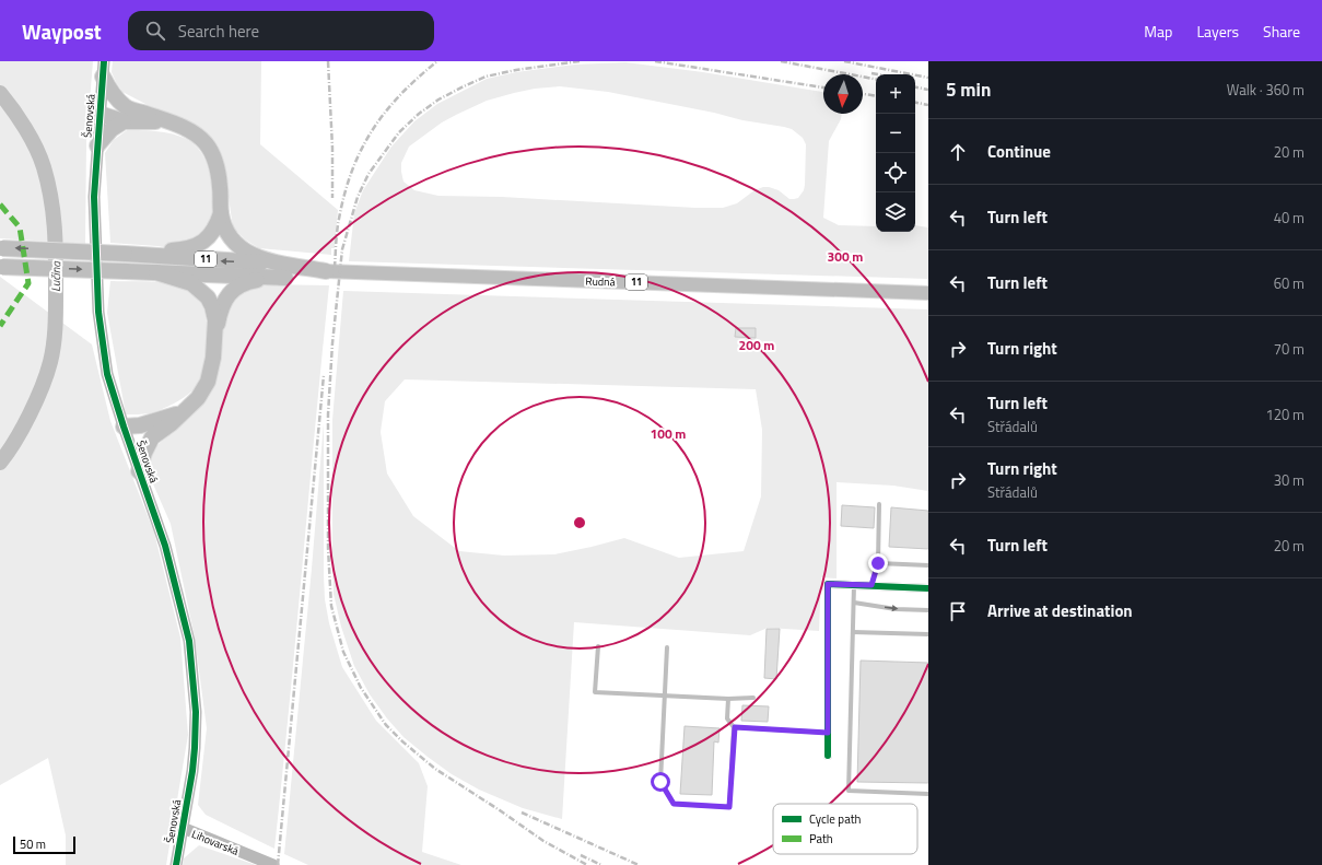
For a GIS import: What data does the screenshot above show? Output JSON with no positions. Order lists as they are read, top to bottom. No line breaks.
{"streets":{"highway":["11"],"main road":["Rudná"],"street":["Šenovská","Lihovarská"]},"crossings":[["Šenovská","Lihovarská"],["11","Rudná"]],"water":["Lučina"],"legend":["Cycle path","Path"],"scale_bar":"50 m","north":"bottom","page":{"header":"Waypost","search":"Search here","nav":["Map","Layers","Share"],"heading":["5 min","Walk · 360 m"],"map_buttons":["+","−"],"list":[["Continue","20 m"],["Turn left","40 m"],["Turn left","60 m"],["Turn right","70 m"],["Turn left","Střádalů","120 m"],["Turn right","Střádalů","30 m"],["Turn left","20 m"],"Arrive at destination"],"scale":"50 m"},"rings":["300 m","200 m","100 m"]}
